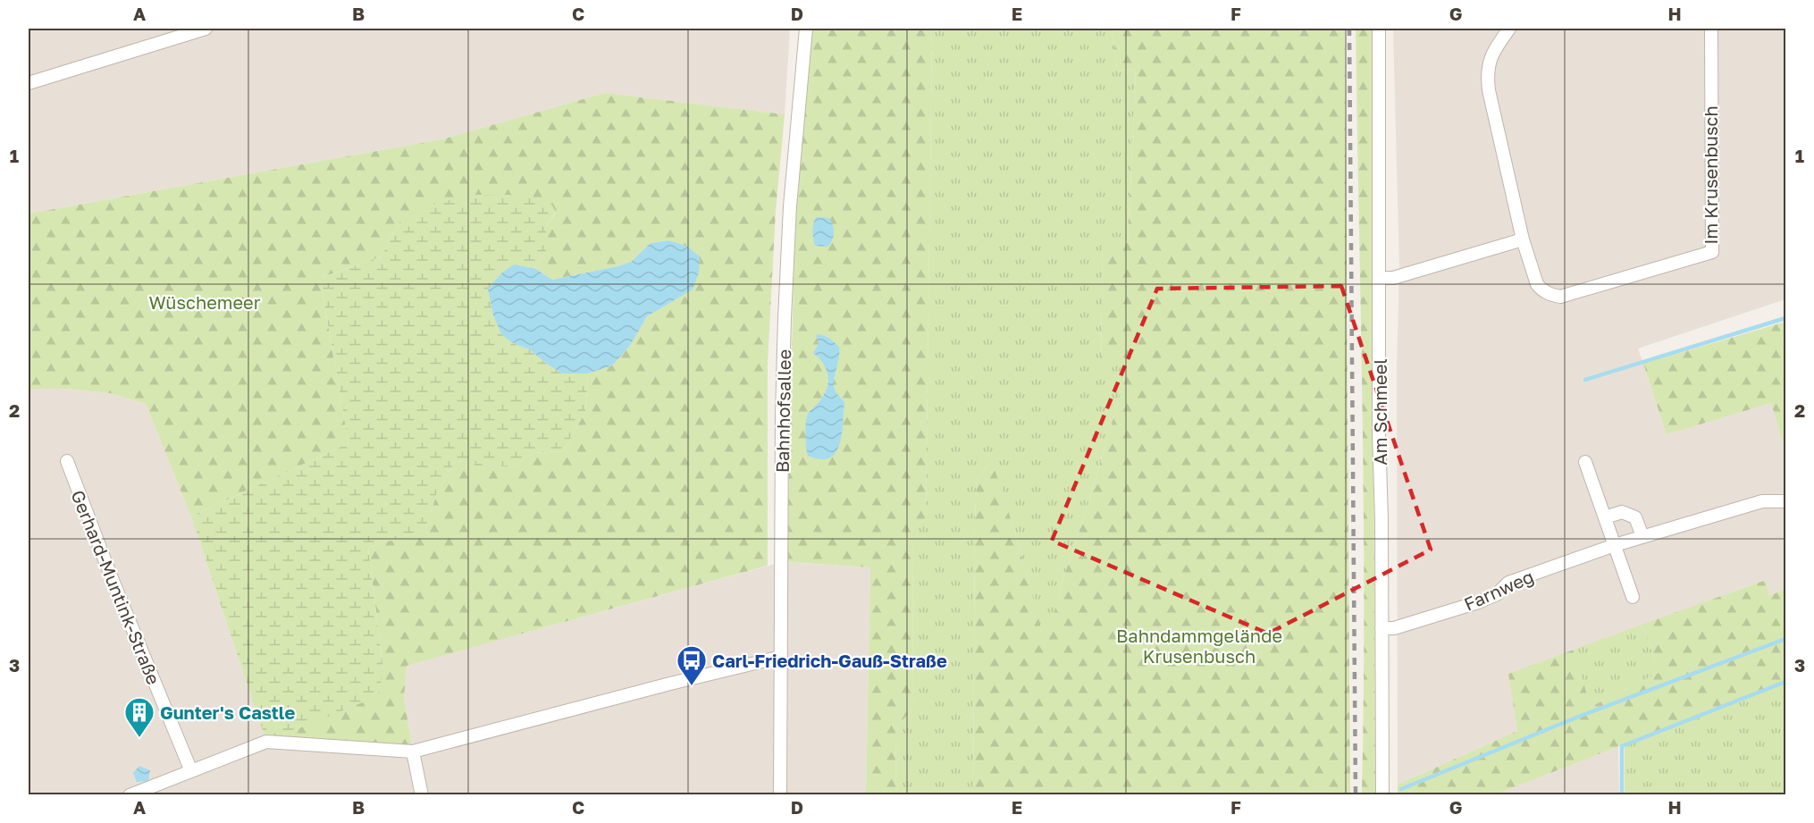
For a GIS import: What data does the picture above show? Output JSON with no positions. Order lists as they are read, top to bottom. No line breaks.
{"streets":{"street":["Im Krusenbusch","Bahnhofsallee","Am Schmeel","Gerhard-Muntink-Straße","Farnweg"]},"crossings":[["Am Schmeel","Farnweg"]],"parks":["Wüschemeer","Bahndammgelände Krusenbusch"],"places":{"bus stop":["Carl-Friedrich-Gauß-Straße"],"building":["Gunter's Castle"]},"grid":{"columns":["A","B","C","D","E","F","G","H"],"rows":["1","2","3"]}}
